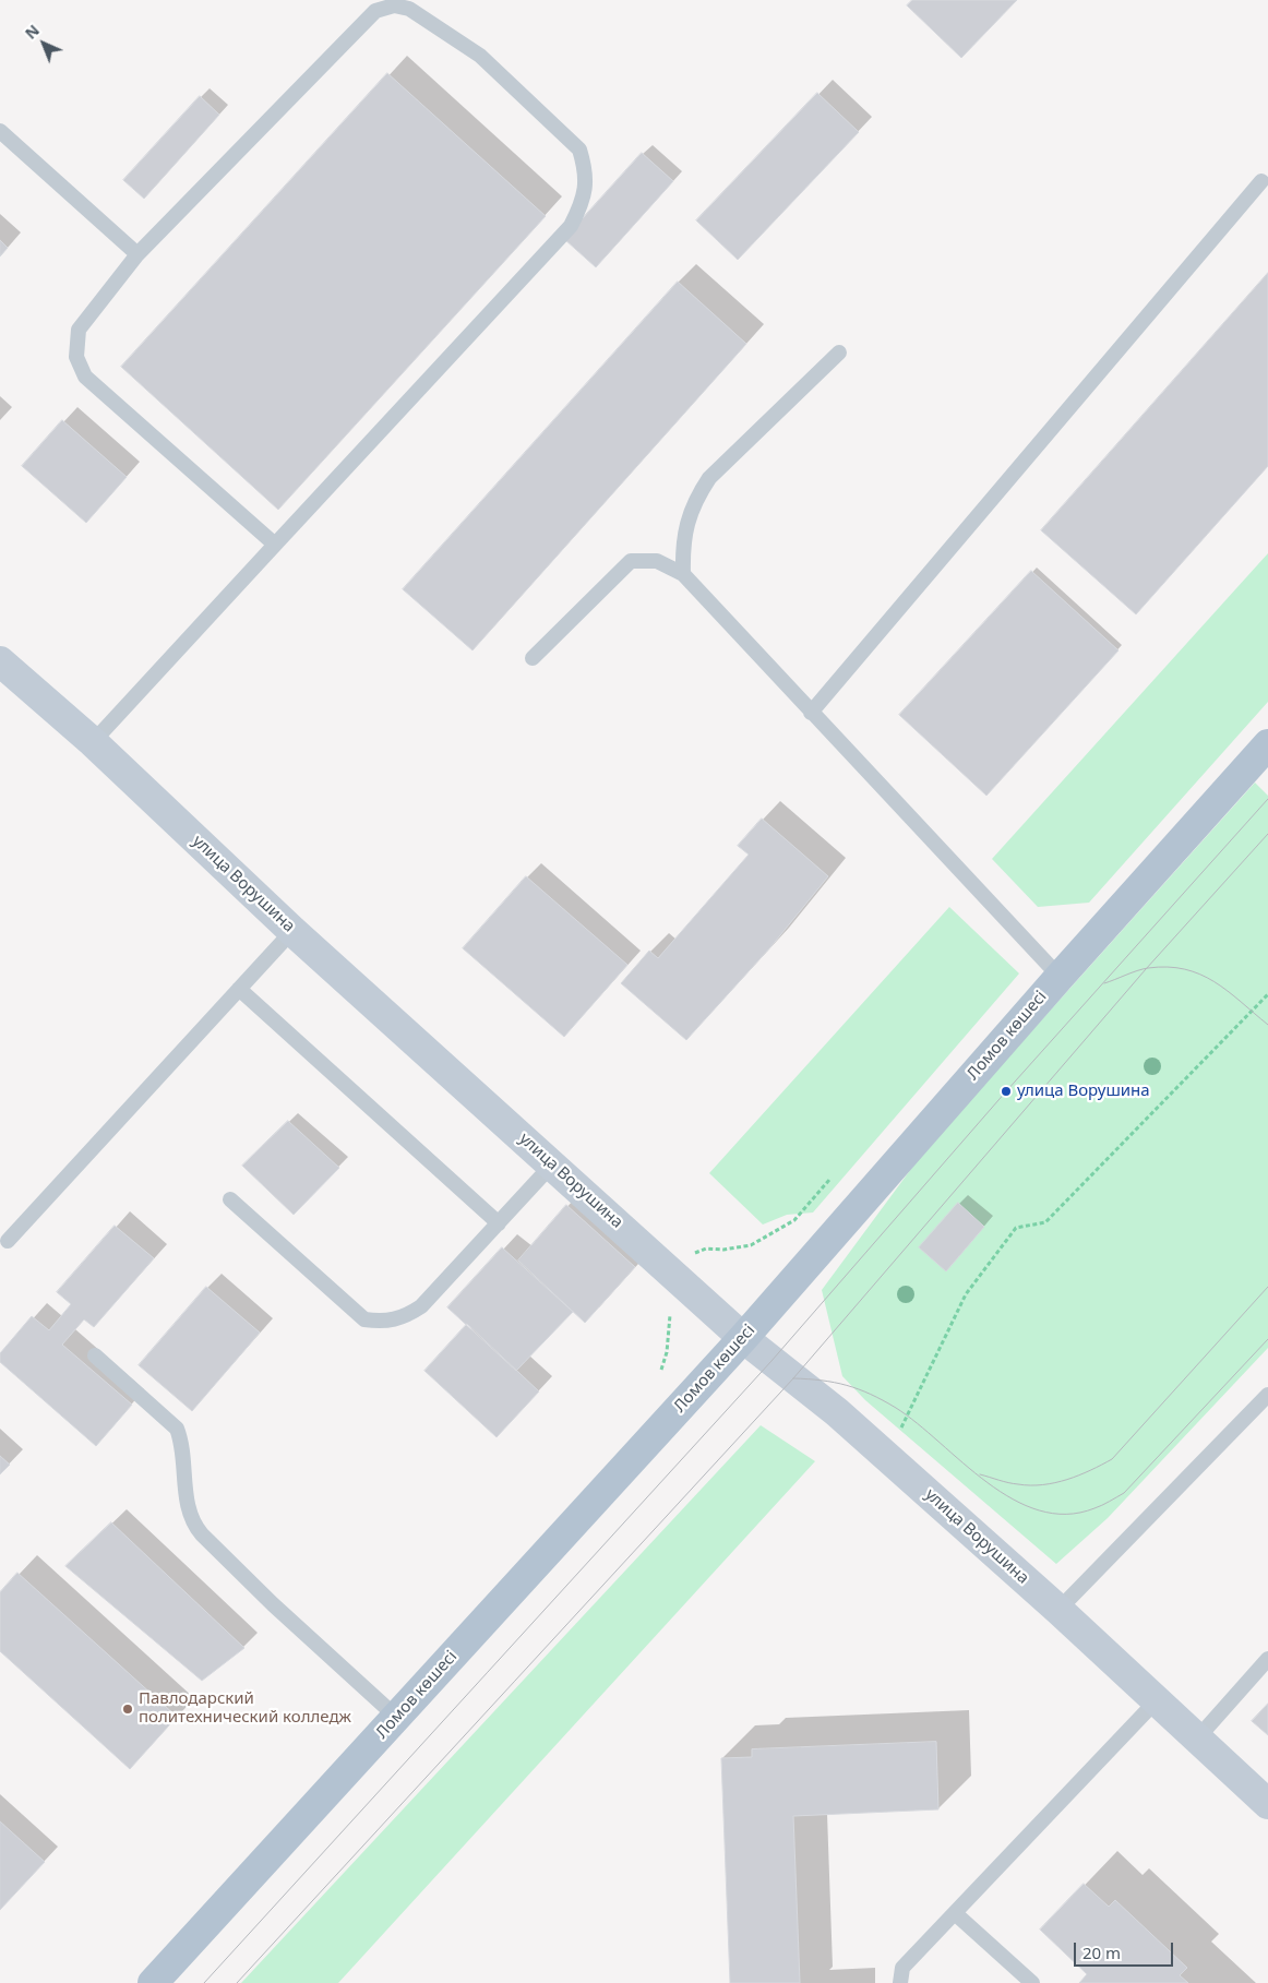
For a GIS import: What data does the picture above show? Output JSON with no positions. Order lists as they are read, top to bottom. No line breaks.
{"streets":{"main road":["Ломов көшесі"],"street":["улица Ворушина"]},"crossings":[["улица Ворушина","Ломов көшесі"]],"places":["улица Ворушина","Павлодарский политехнический колледж"],"scale_bar":"20 m","north":"top left"}
